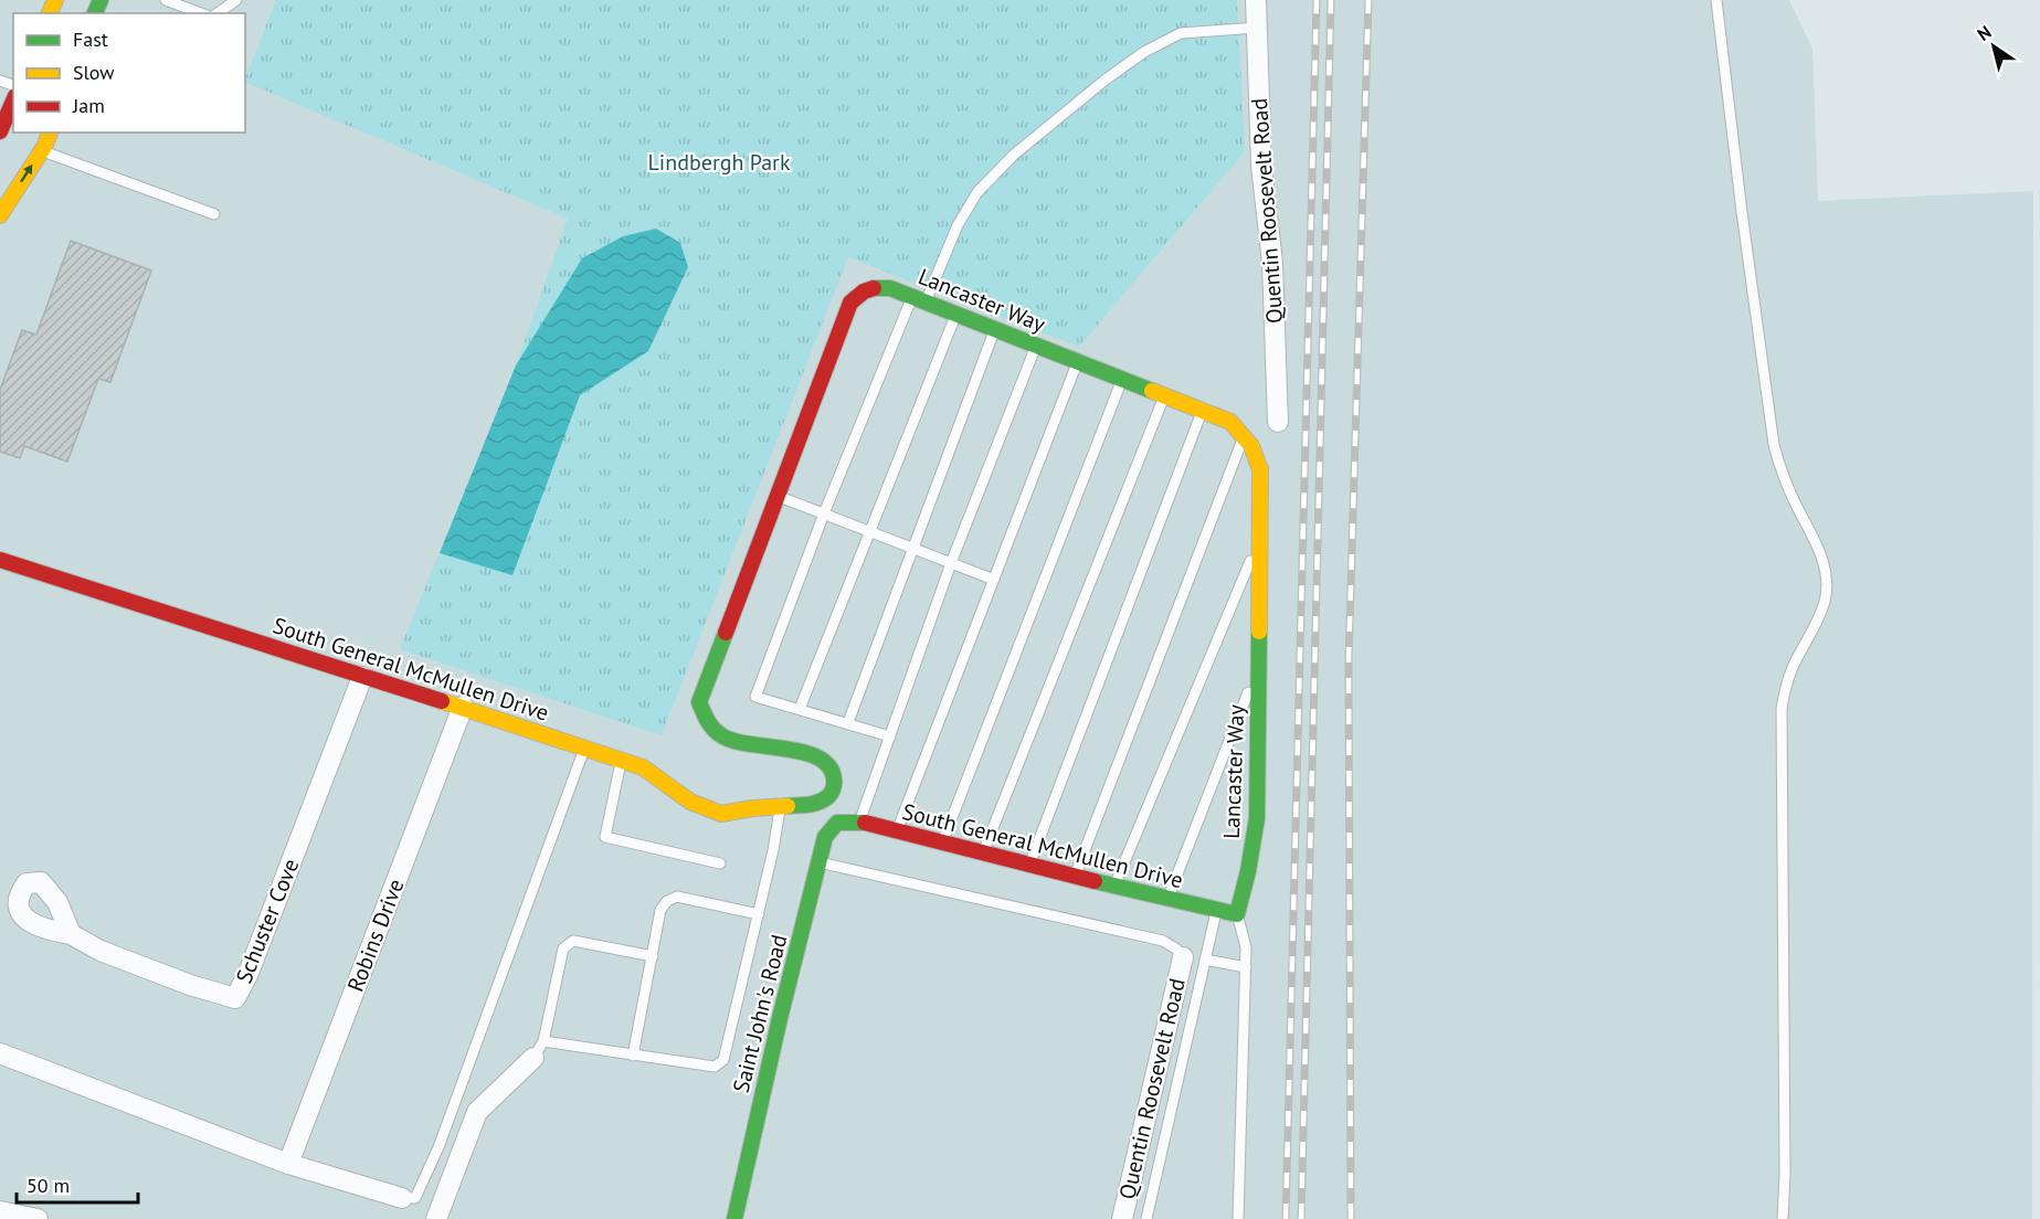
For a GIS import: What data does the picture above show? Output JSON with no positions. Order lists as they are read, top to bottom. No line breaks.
{"streets":{"street":["Quentin Roosevelt Road","Lancaster Way","South General McMullen Drive","Schuster Cove","Robins Drive","Saint John's Road"]},"crossings":[["Lancaster Way","South General McMullen Drive"],["South General McMullen Drive","Schuster Cove"],["South General McMullen Drive","Robins Drive"],["South General McMullen Drive","Saint John's Road"]],"parks":["Lindbergh Park"],"legend":["Fast","Slow","Jam"],"scale_bar":"50 m","north":"top left"}
